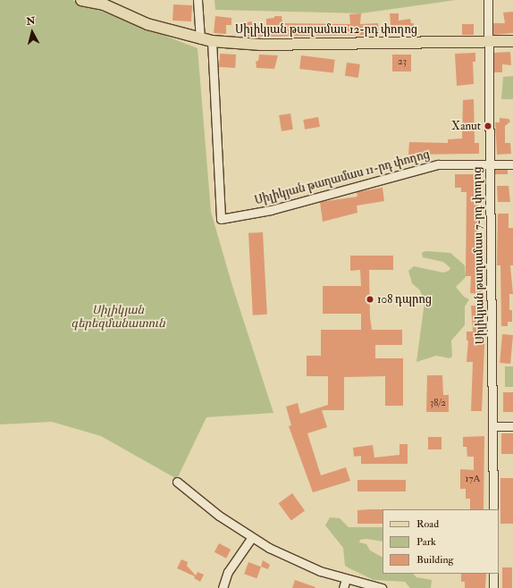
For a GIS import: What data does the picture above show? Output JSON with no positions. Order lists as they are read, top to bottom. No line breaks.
{"streets":{"main road":["Սիլիկյան թաղամաս 12-րդ փողոց"],"street":["Սիլիկյան թաղամաս 11-րդ փողոց","Սիլիկյան թաղամաս 7-րդ փողոց"]},"crossings":[["Սիլիկյան թաղամաս 12-րդ փողոց","Սիլիկյան թաղամաս 11-րդ փողոց"],["Սիլիկյան թաղամաս 12-րդ փողոց","Սիլիկյան թաղամաս 7-րդ փողոց"],["Սիլիկյան թաղամաս 11-րդ փողոց","Սիլիկյան թաղամաս 7-րդ փողոց"]],"parks":["Սիլիկյան գերեզմանատուն"],"places":["Xanut","108 դպրոց"],"house_numbers":["23","38/2","17А"],"legend":["Road","Park","Building"],"north":"top"}
